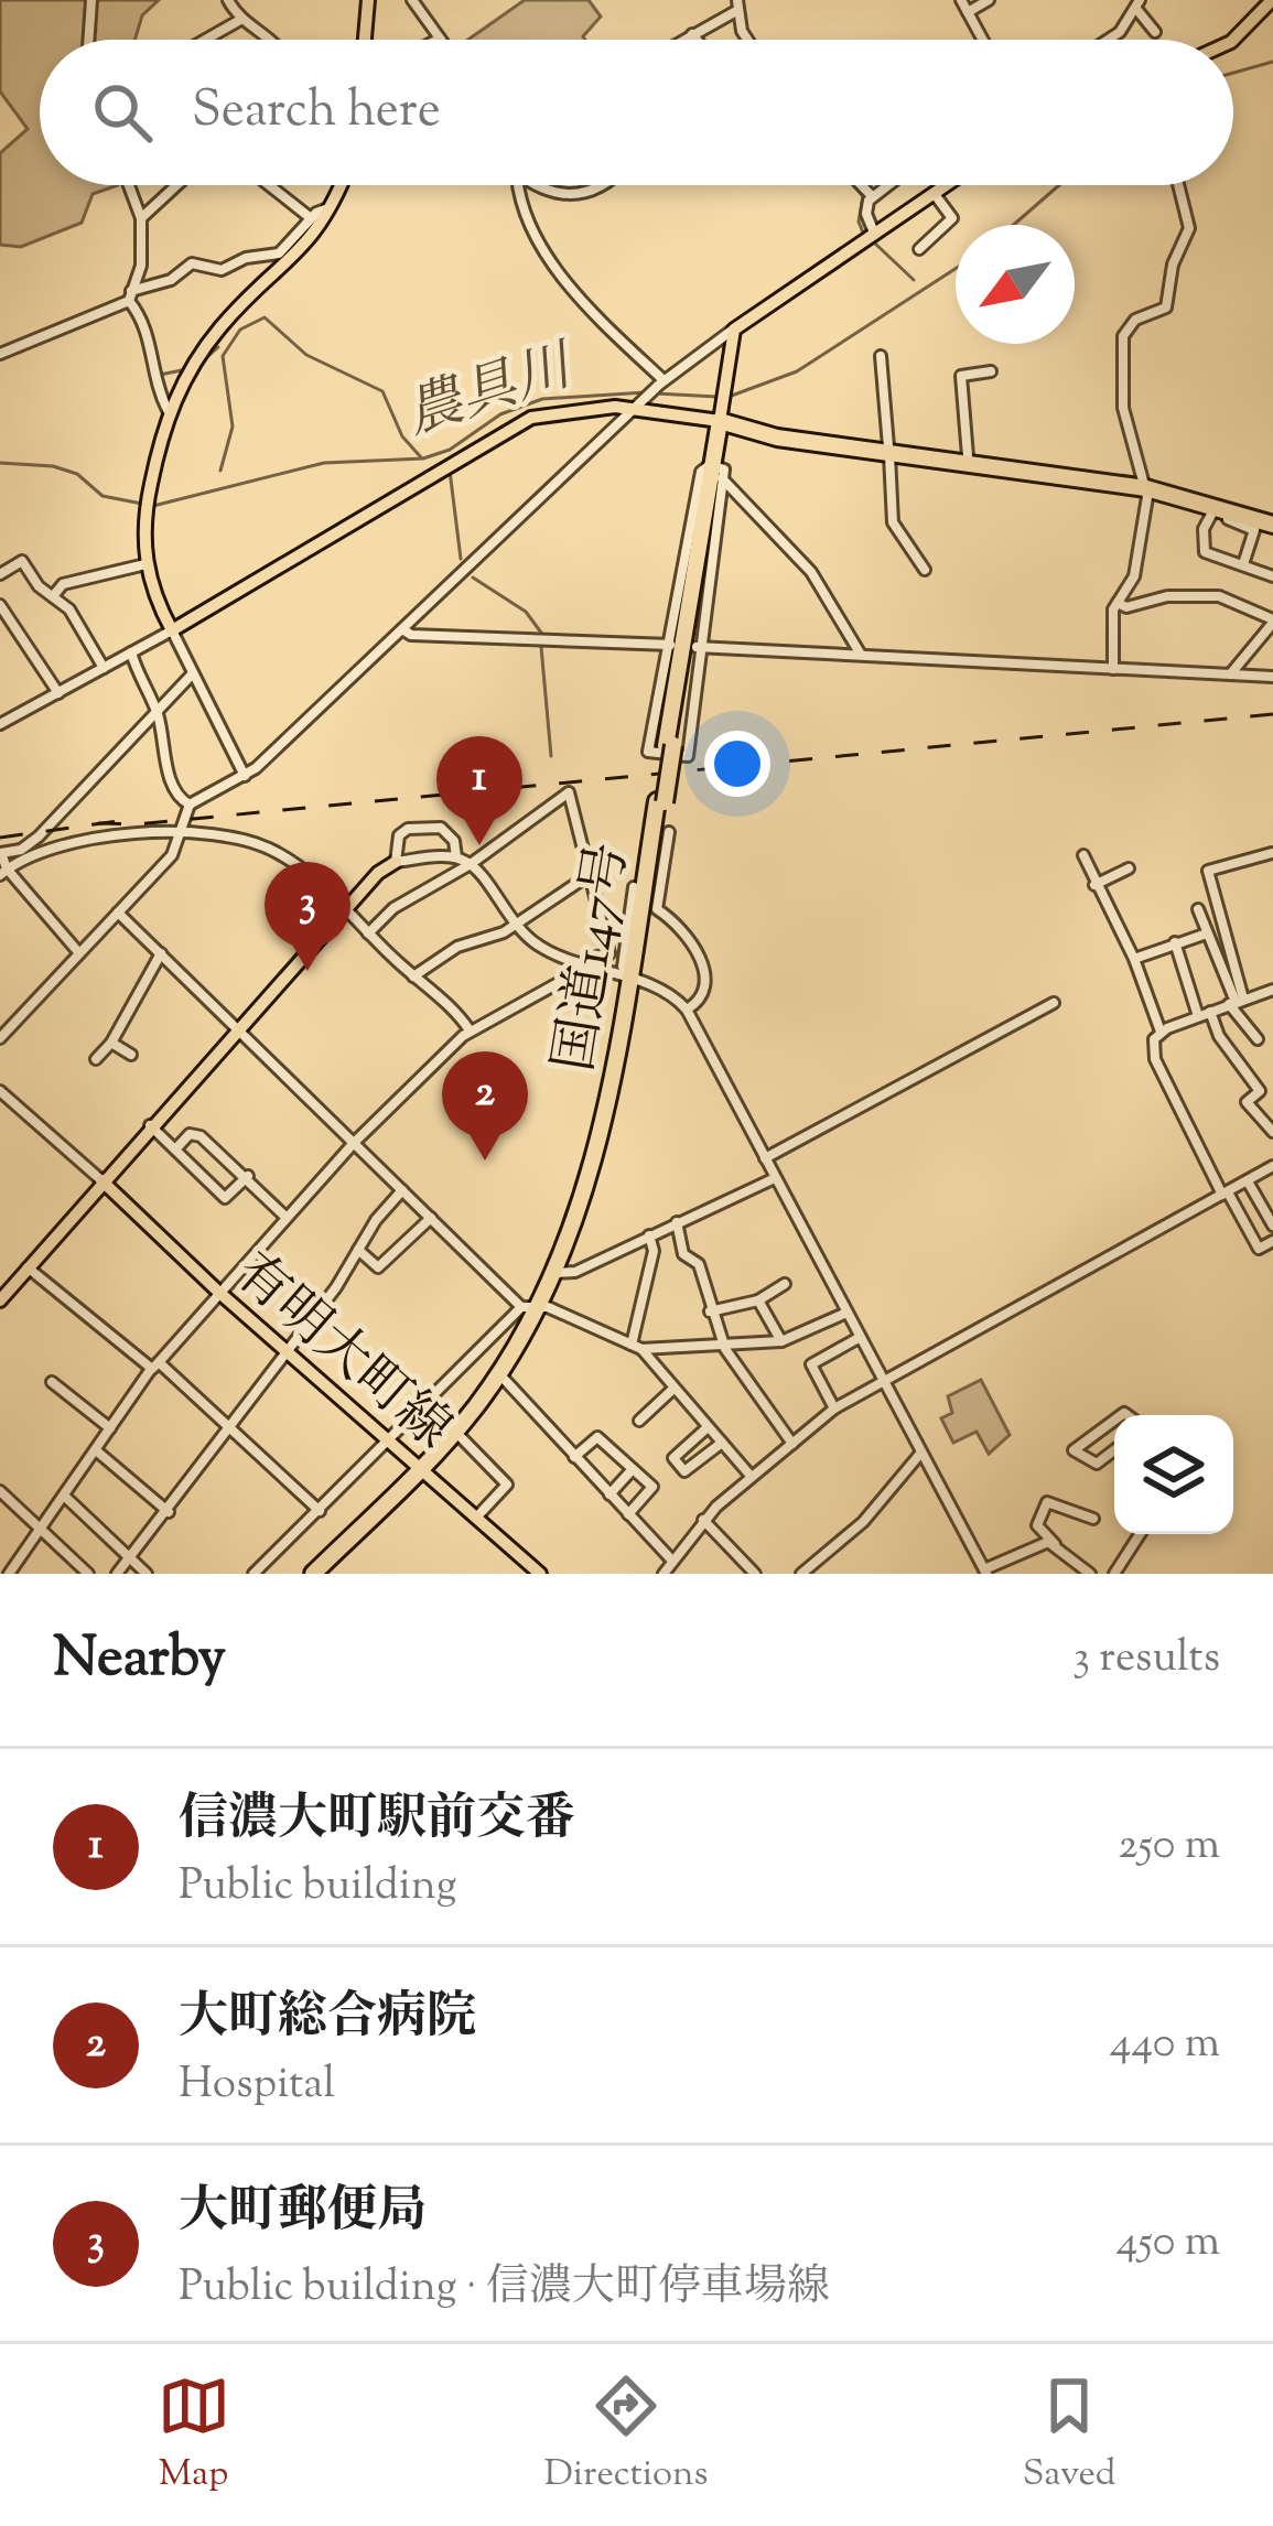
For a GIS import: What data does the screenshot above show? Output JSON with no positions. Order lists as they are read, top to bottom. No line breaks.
{"streets":{"highway":["国道147号"],"main road":["有明大町線"]},"crossings":[["国道147号","有明大町線"]],"water":["農具川"],"north":"bottom left","page":{"search":"Search here","pins":["1","3","2"],"heading":["Nearby","3 results"],"list":[{"mark":"1","name":"信濃大町駅前交番","note":"Public building","value":"250 m"},{"mark":"2","name":"大町総合病院","note":"Hospital","value":"440 m"},{"mark":"3","name":"大町郵便局","note":"Public building · 信濃大町停車場線","value":"450 m"}],"nav":["Map","Directions","Saved"]}}
